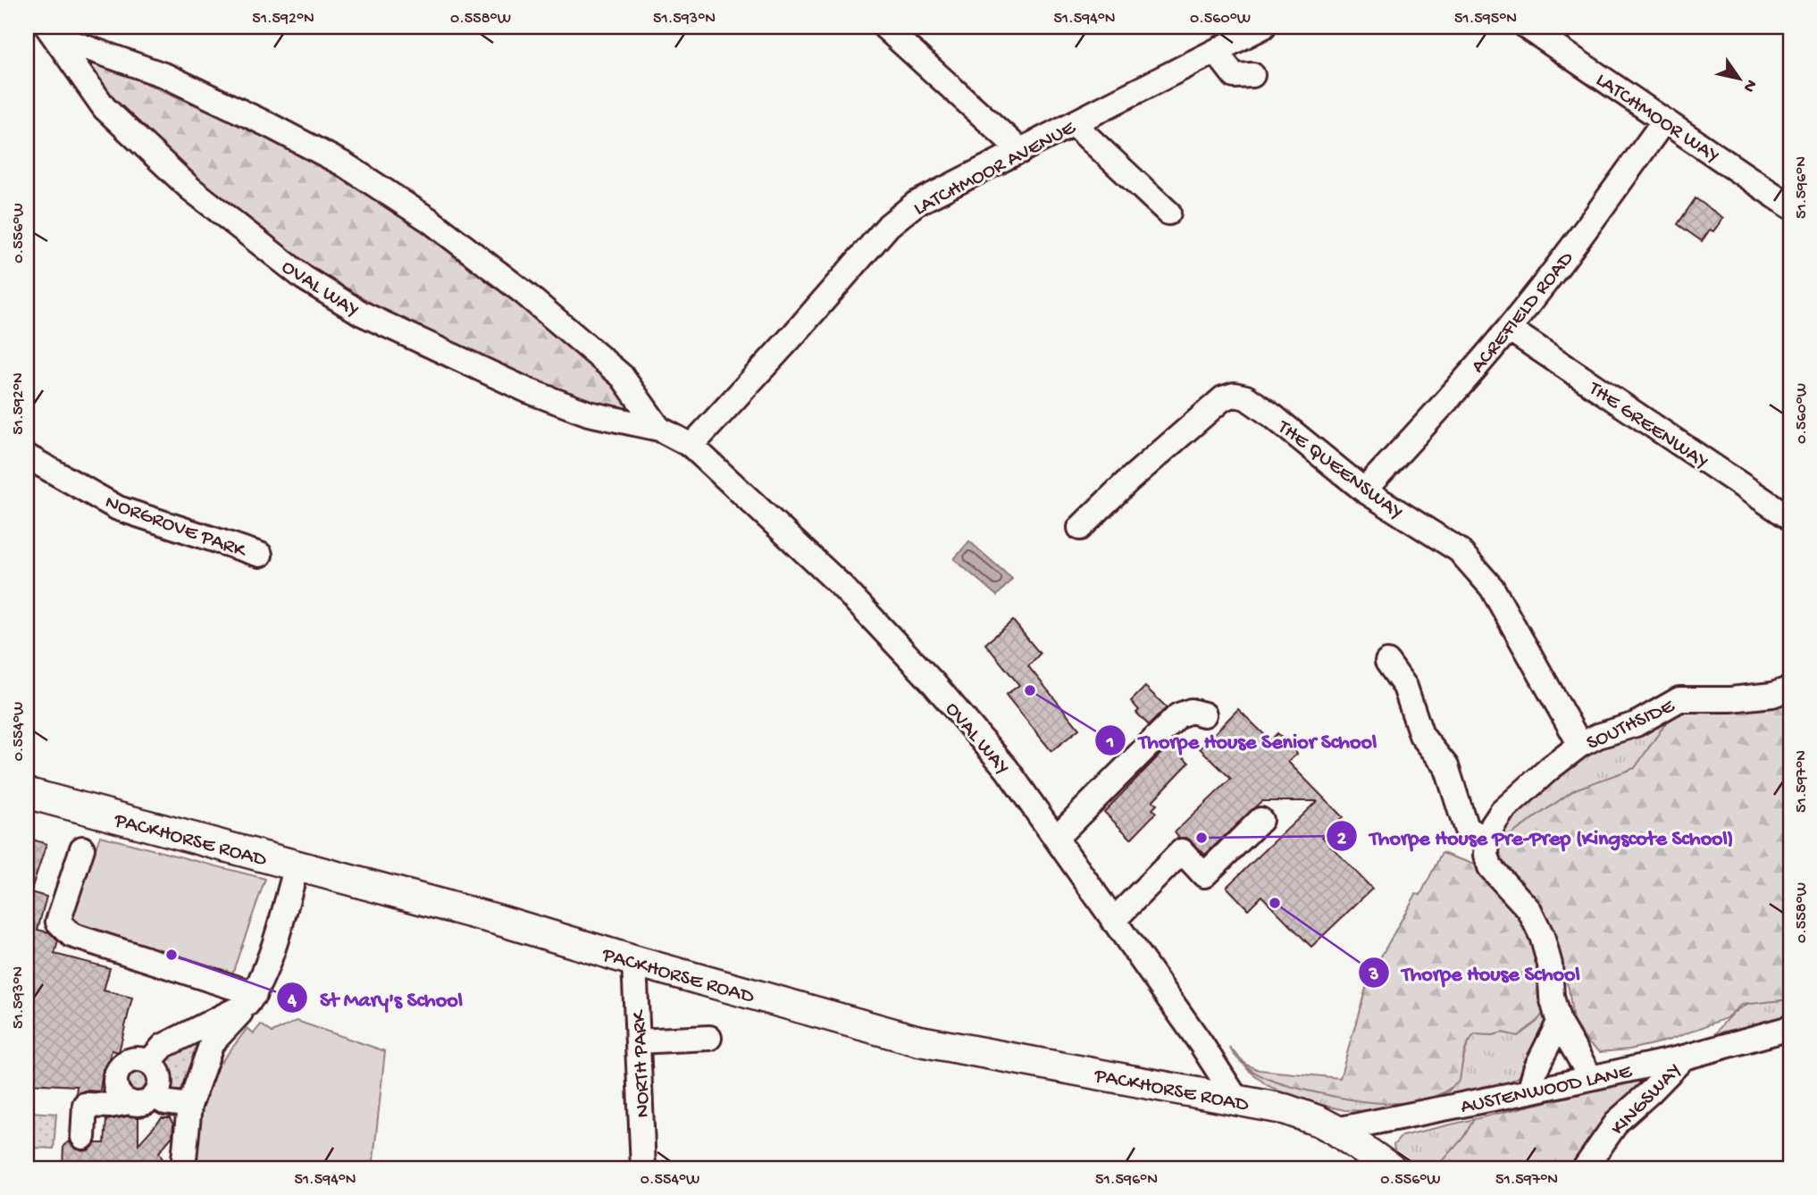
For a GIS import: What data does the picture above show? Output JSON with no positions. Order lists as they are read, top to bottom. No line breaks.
{"streets":{"main road":["PACKHORSE ROAD"],"street":["LATCHMOOR WAY","LATCHMOOR AVENUE","OVAL WAY","ACREFIELD ROAD","THE GREENWAY","THE QUEENSWAY","NORGROVE PARK","SOUTHSIDE","NORTH PARK","AUSTENWOOD LANE","KINGSWAY"]},"crossings":[["LATCHMOOR WAY","ACREFIELD ROAD"],["LATCHMOOR AVENUE","OVAL WAY"],["OVAL WAY","PACKHORSE ROAD"],["ACREFIELD ROAD","THE GREENWAY"],["ACREFIELD ROAD","THE QUEENSWAY"],["THE QUEENSWAY","SOUTHSIDE"],["PACKHORSE ROAD","NORTH PARK"],["PACKHORSE ROAD","AUSTENWOOD LANE"],["AUSTENWOOD LANE","KINGSWAY"]],"places":["Thorpe House Senior School","Thorpe House Pre-Prep (Kingscote School)","Thorpe House School","St Mary's School"],"north":"bottom right","coordinates":["51.592°N","0.558°W","51.593°N","51.594°N","0.560°W","51.595°N","51.596°N","0.556°W","0.554°W","51.597°N"]}
